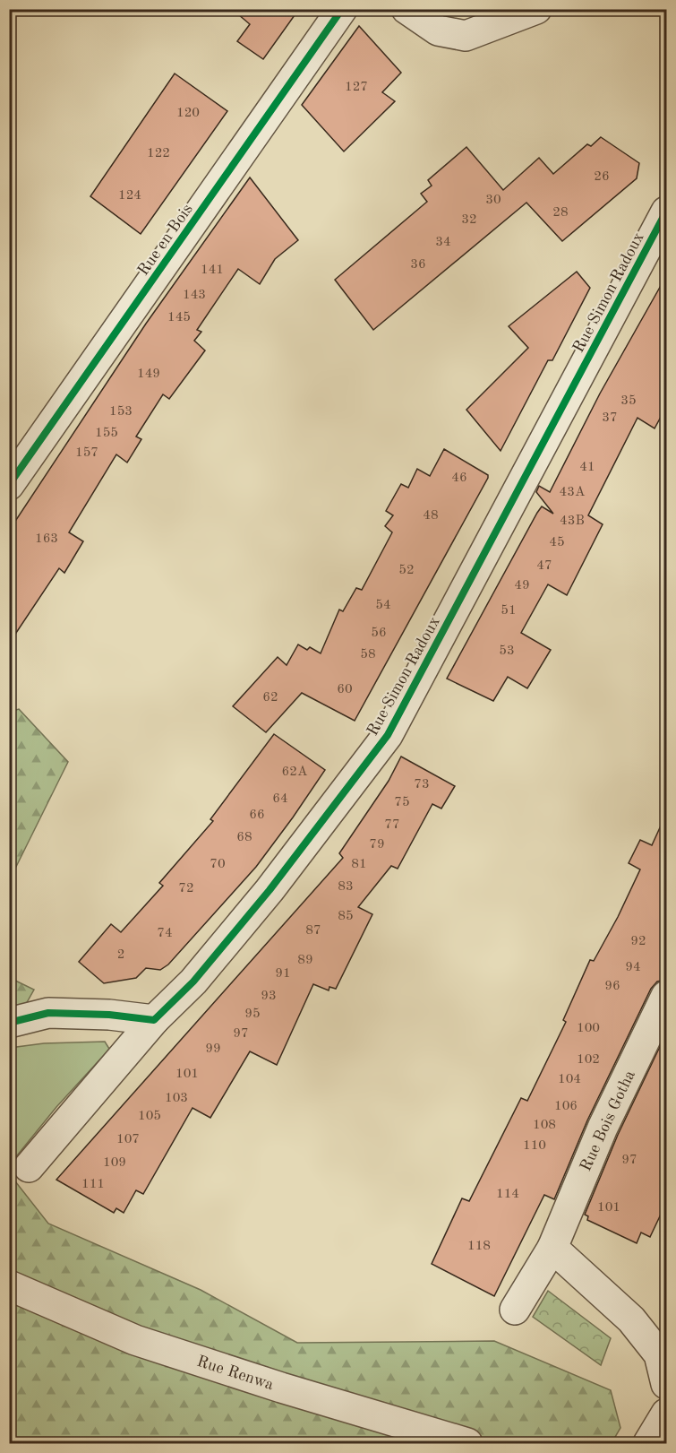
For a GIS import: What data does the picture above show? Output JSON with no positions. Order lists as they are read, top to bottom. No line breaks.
{"streets":{"street":["Rue en Bois","Rue Simon Radoux","Rue Bois Gotha","Rue Renwa"]},"house_numbers":["127","120","122","26","124","30","28","32","34","36","141","143","145","149","35","153","37","155","157","41","46","43A","48","43B","163","45","47","52","49","54","51","56","53","58","60","62","62A","73","64","75","66","77","68","79","70","81","83","72","85","87","74","92","2","89","94","91","96","93","95","100","97","99","102","101","104","103","106","105","108","107","110","97","109","111","114","101","118"]}
